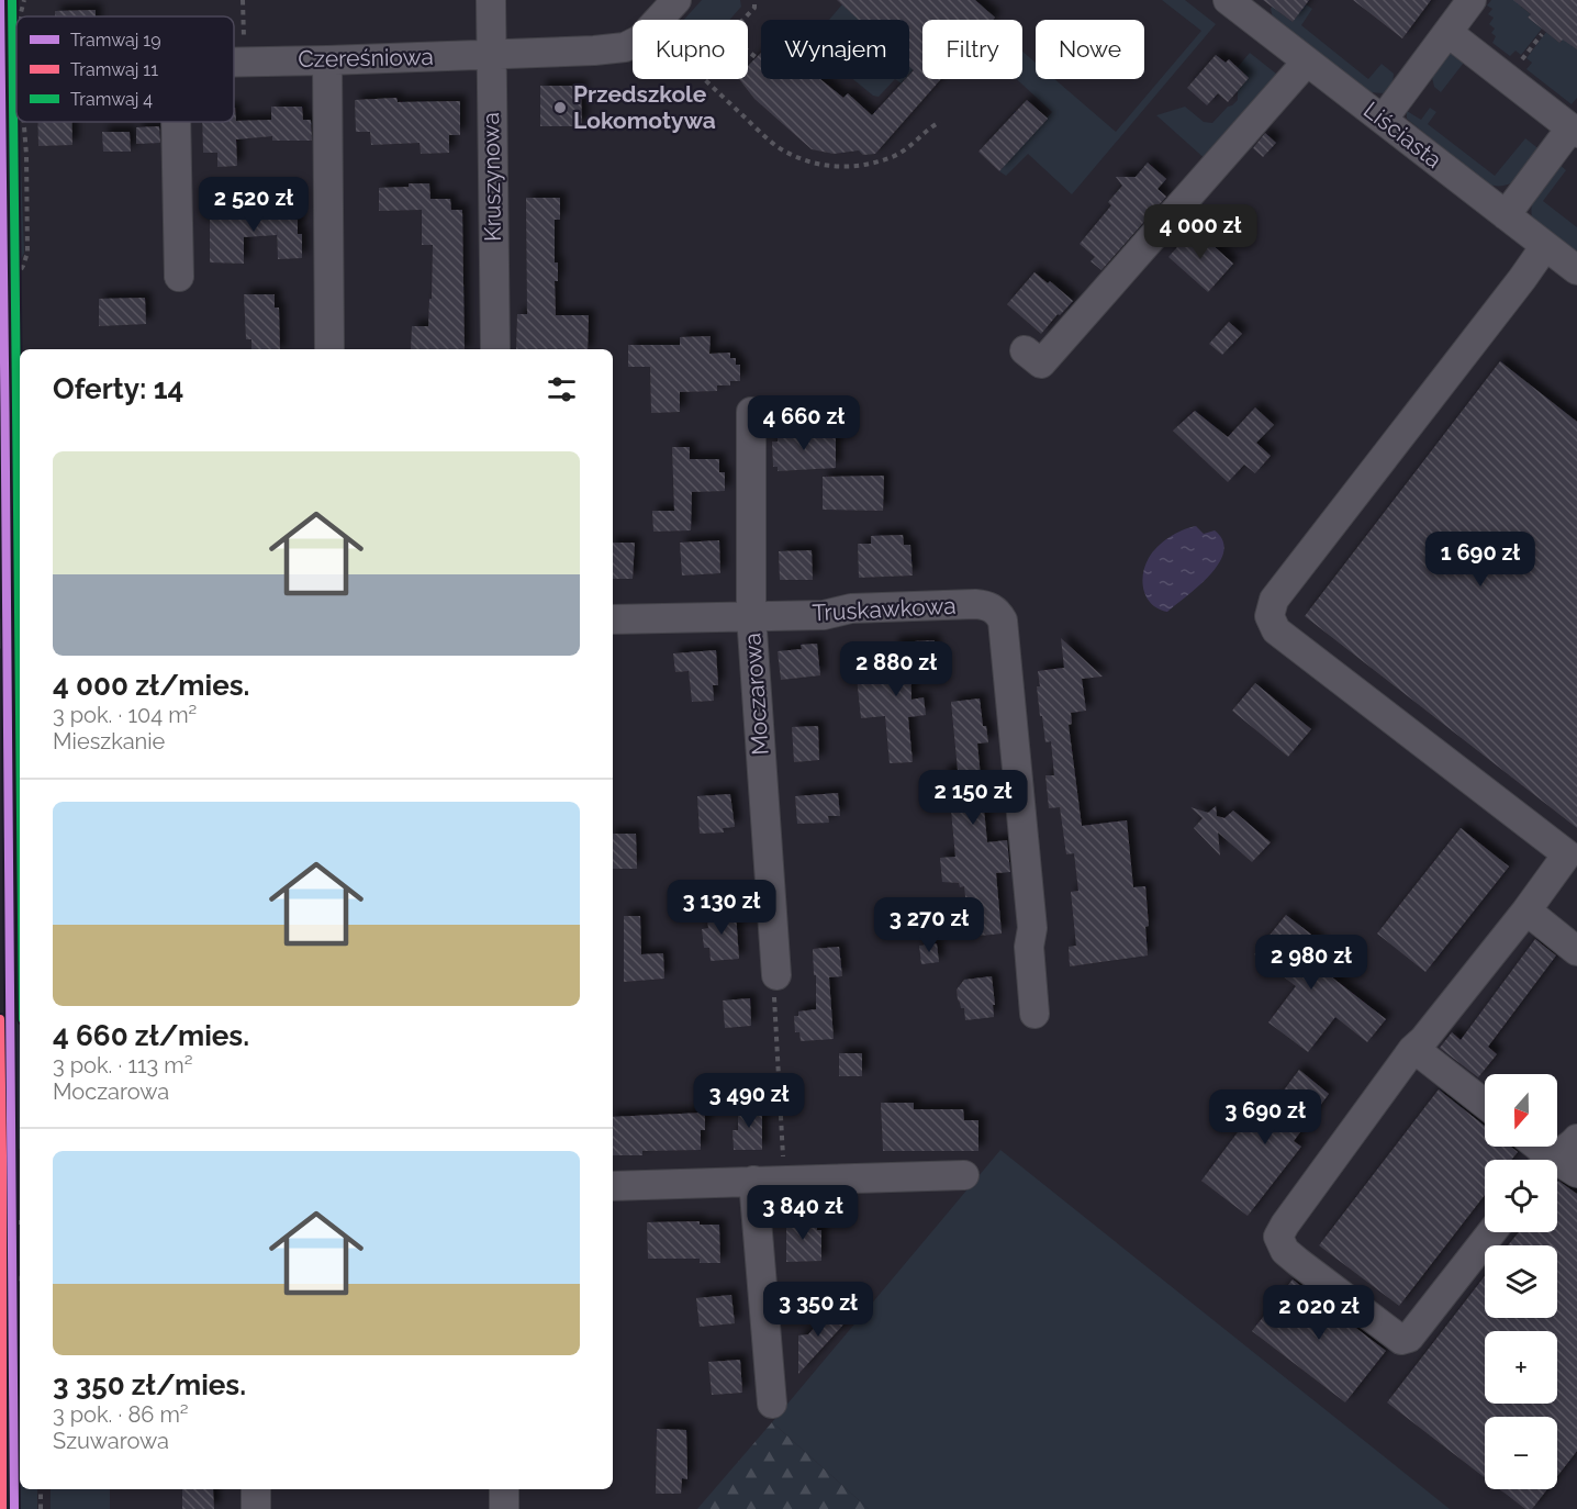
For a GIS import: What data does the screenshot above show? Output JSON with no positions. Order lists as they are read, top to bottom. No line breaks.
{"streets":{"street":["Czereśniowa","Liściasta","Kruszynowa","Truskawkowa","Moczarowa"]},"crossings":[["Czereśniowa","Kruszynowa"],["Truskawkowa","Moczarowa"]],"places":["Przedszkole Lokomotywa"],"lines":["tram line 19","tram line 4","tram line 11"],"legend":["Tramwaj 19","Tramwaj 11","Tramwaj 4"],"north":"bottom","page":{"chip":["Kupno","Wynajem","Filtry","Nowe"],"price":["2 520 zł","4 000 zł","4 660 zł","1 690 zł","2 880 zł","2 150 zł","3 130 zł","3 270 zł","2 980 zł","3 490 zł","3 690 zł","3 840 zł","3 350 zł","2 020 zł"],"heading":"Oferty: 14","list":[{"name":"4 000 zł/mies.","note":"3 pok. · 104 m² · Mieszkanie"},{"name":"4 660 zł/mies.","note":"3 pok. · 113 m² · Moczarowa"},{"name":"3 350 zł/mies.","note":"3 pok. · 86 m² · Szuwarowa"}],"map_buttons":["+","−"]}}
